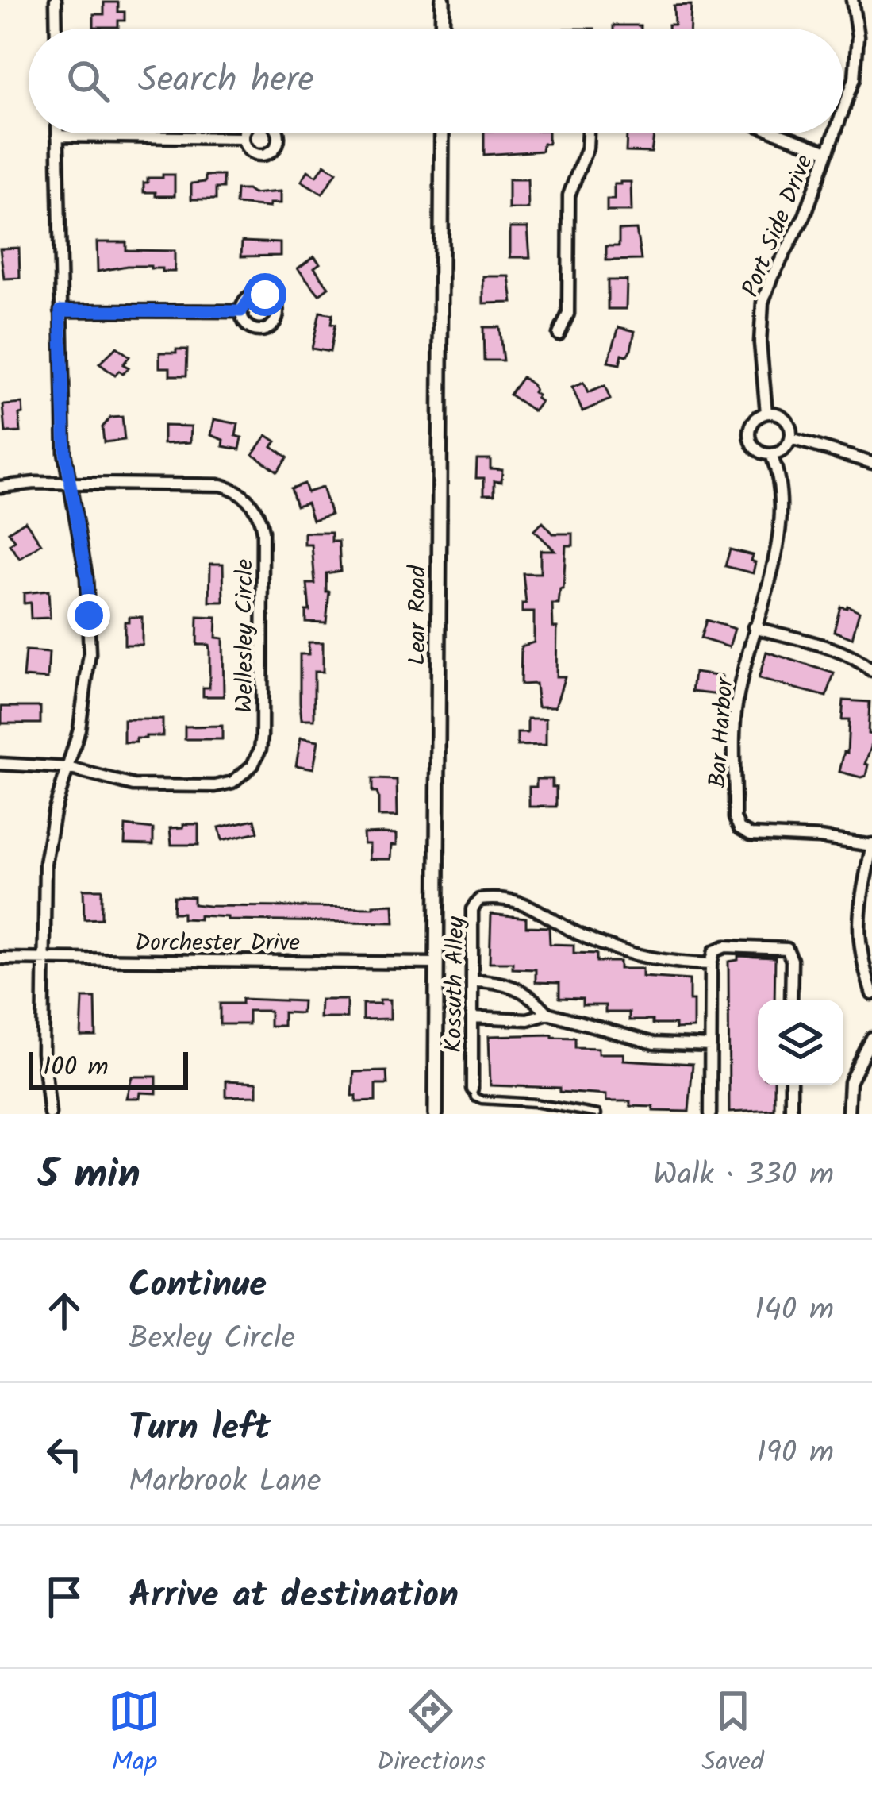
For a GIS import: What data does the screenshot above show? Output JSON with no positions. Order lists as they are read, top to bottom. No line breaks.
{"streets":{"street":["Port Side Drive","Lear Road","Wellesley Circle","Bar Harbor","Dorchester Drive","Kossuth Alley"]},"crossings":[["Port Side Drive","Bar Harbor"],["Lear Road","Dorchester Drive"]],"scale_bar":"100 m","page":{"search":"Search here","scale":"100 m","heading":["5 min","Walk · 330 m"],"list":[["Continue","Bexley Circle","140 m"],["Turn left","Marbrook Lane","190 m"],"Arrive at destination"],"nav":["Map","Directions","Saved"]}}
